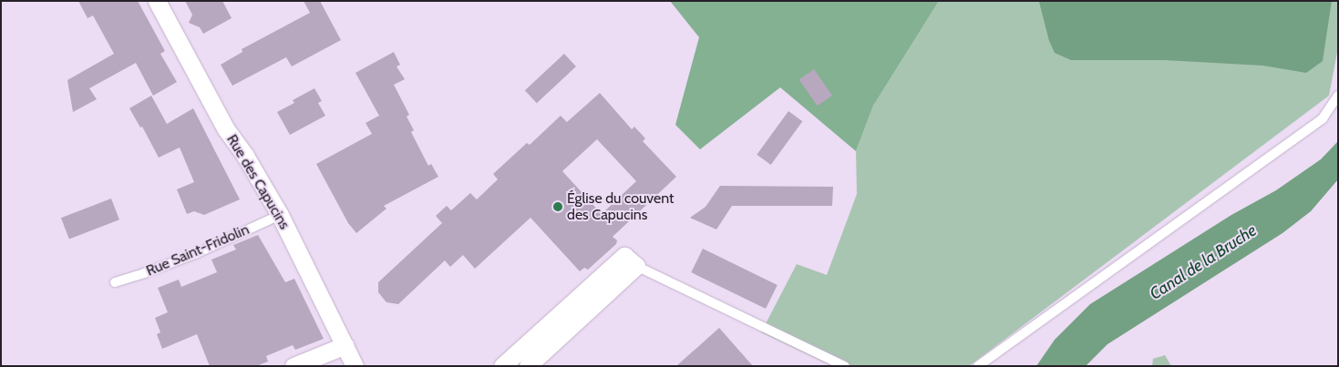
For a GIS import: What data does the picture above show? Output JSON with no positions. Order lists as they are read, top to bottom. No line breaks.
{"streets":{"street":["Rue des Capucins"],"lane":["Rue Saint-Fridolin"]},"crossings":[["Rue des Capucins","Rue Saint-Fridolin"]],"water":["Canal de la Bruche"],"places":["Église du couvent des Capucins"]}
